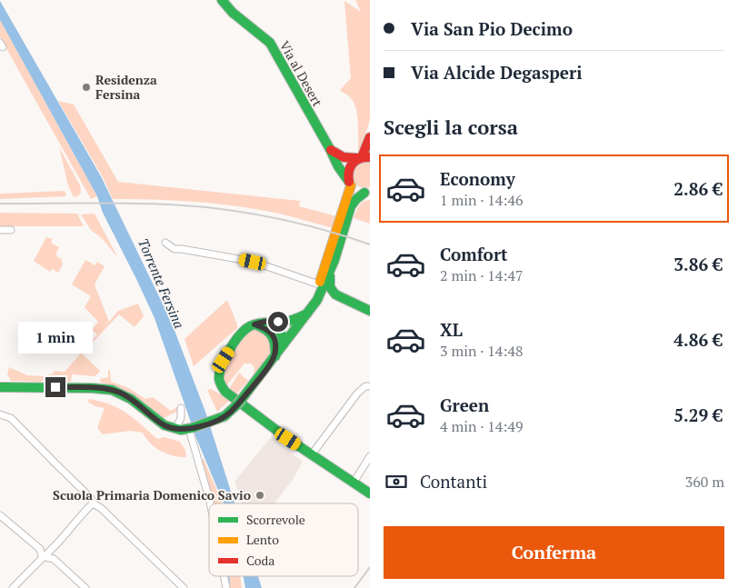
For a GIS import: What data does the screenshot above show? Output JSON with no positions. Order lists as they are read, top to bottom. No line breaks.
{"streets":{"street":["Via al Desert"]},"water":["Torrente Fersina"],"places":["Residenza Fersina","Scuola Primaria Domenico Savio"],"legend":["Scorrevole","Lento","Coda"],"page":{"banner":["Via San Pio Decimo","Via Alcide Degasperi"],"heading":"Scegli la corsa","list":[{"name":"Economy","note":"1 min · 14:46","value":"2.86 €"},{"name":"Comfort","note":"2 min · 14:47","value":"3.86 €"},{"name":"XL","note":"3 min · 14:48","value":"4.86 €"},{"name":"Green","note":"4 min · 14:49","value":"5.29 €"}],"bubble":"1 min","pay":["Contanti","360 m"],"buttons":"Conferma"}}
